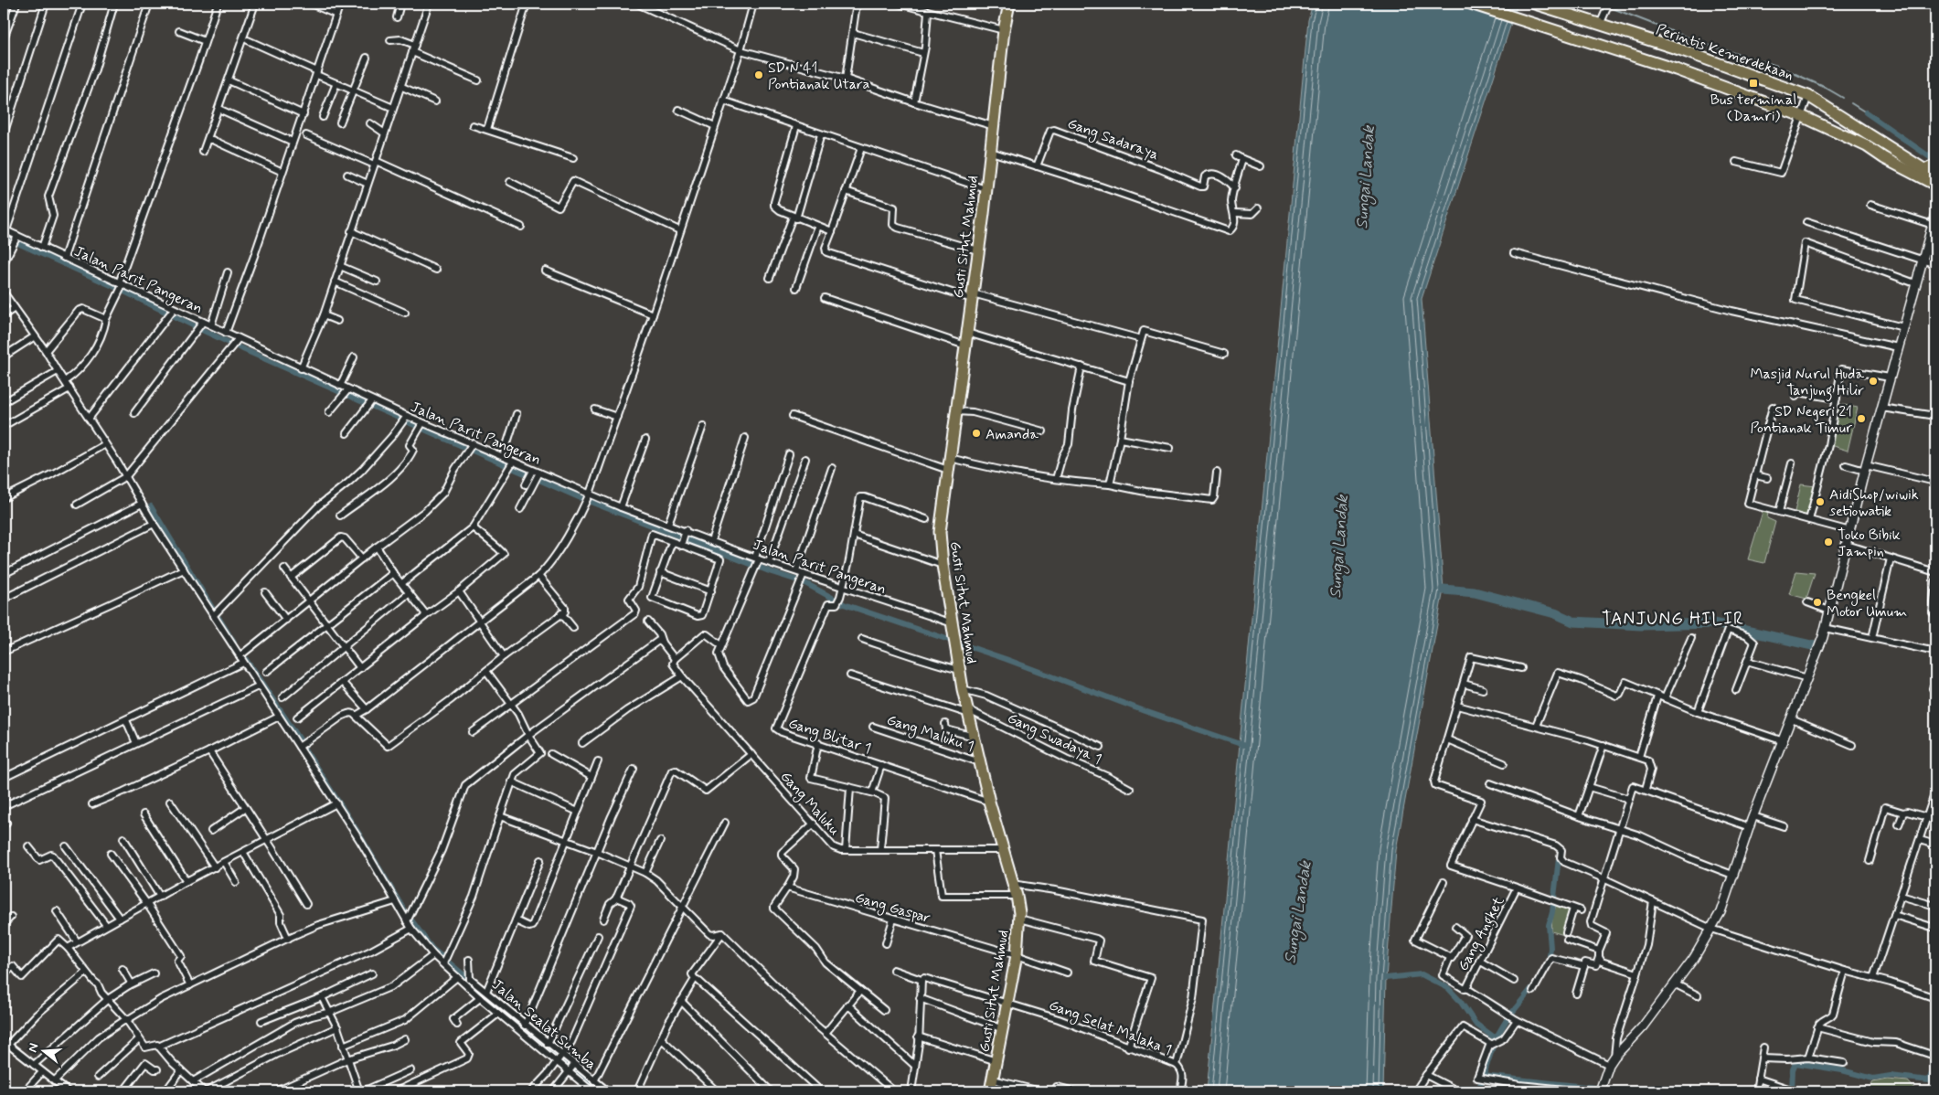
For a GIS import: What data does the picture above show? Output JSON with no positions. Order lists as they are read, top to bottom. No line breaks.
{"streets":{"highway":["Perintis Kemerdekaan","Gusti Situt Mahmud"],"street":["Gang Sadaraya","Jalan Parit Pangeran","Gang Maluku 1","Gang Blitar 1","Gang Swadaya 1","Gang Maluku","Gang Gaspar","Gang Angket","Jalan Sealat Sumba","Gang Selat Malaka 1"]},"crossings":[["Gusti Situt Mahmud","Jalan Parit Pangeran"],["Gusti Situt Mahmud","Gang Maluku 1"],["Gusti Situt Mahmud","Gang Blitar 1"],["Gusti Situt Mahmud","Gang Swadaya 1"],["Gusti Situt Mahmud","Gang Maluku"],["Gusti Situt Mahmud","Gang Gaspar"],["Gusti Situt Mahmud","Gang Selat Malaka 1"],["Jalan Parit Pangeran","Gang Blitar 1"]],"districts":["TANJUNG HILIR"],"water":["Sungai Landak"],"places":{"other":["SD N 41 Pontianak Utara","Masjid Nurul Huda Tanjung Hilir","SD Negeri 21 Pontianak Timur","Amanda","AidiShop/wiwik setiowatik","Toko Bibik Jampin","Bengkel Motor Umum"],"transit":["Bus terminal (Damri)"]},"north":"left"}
